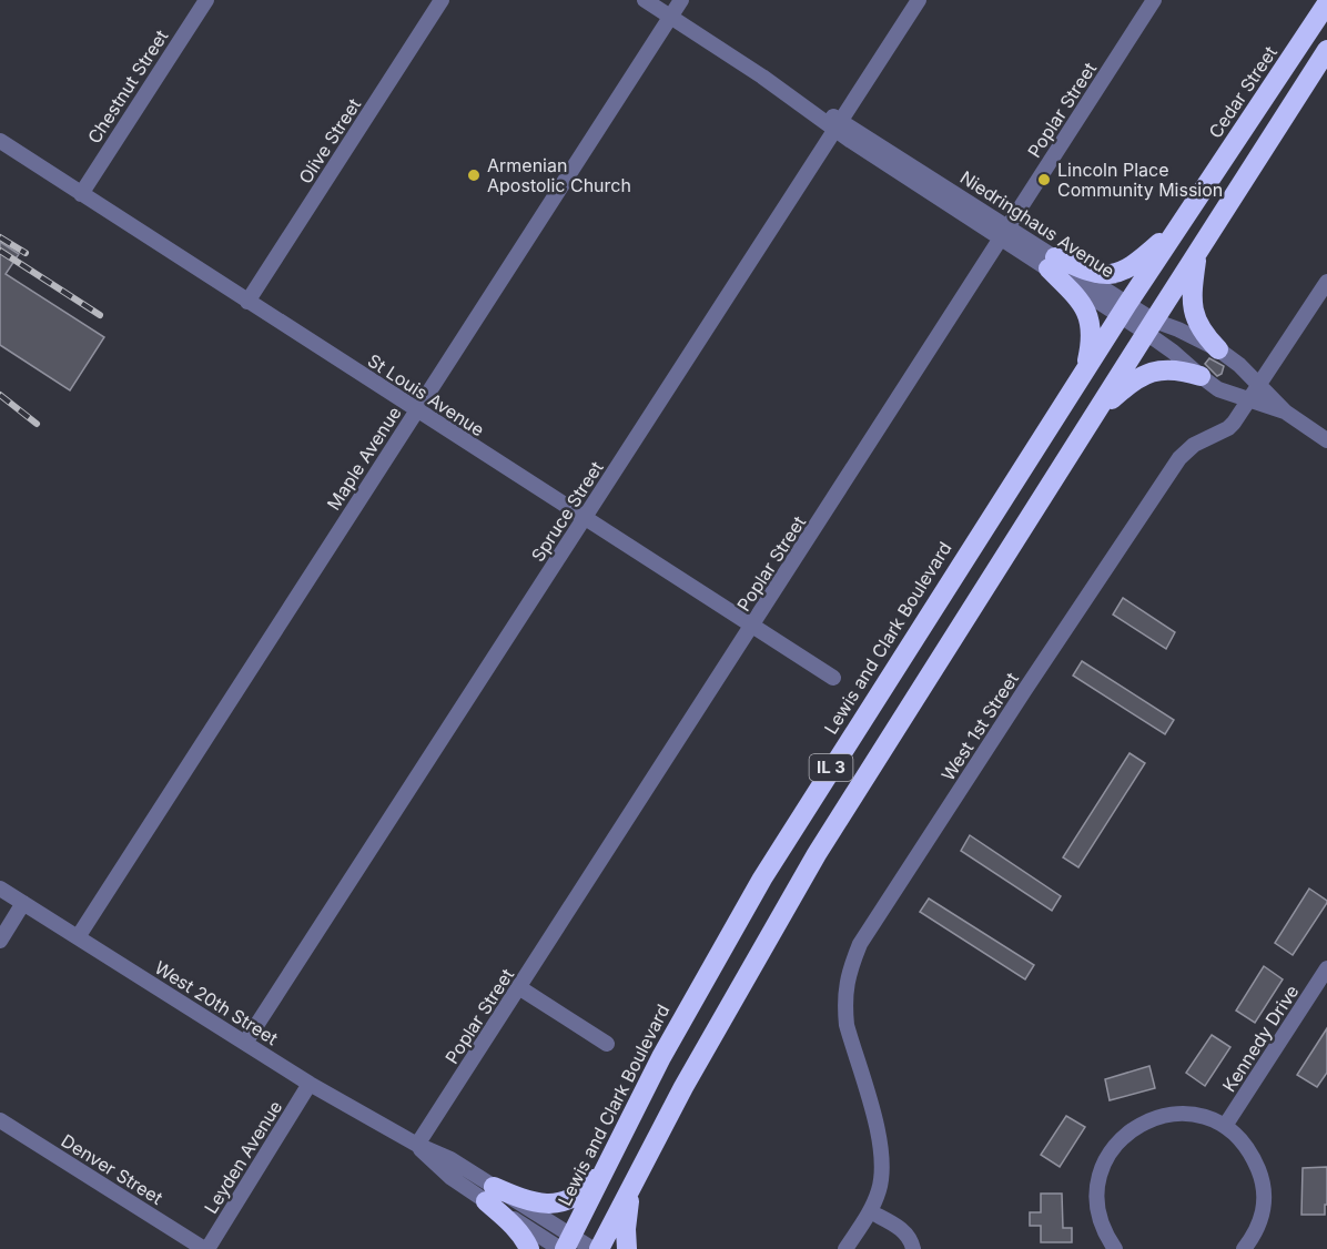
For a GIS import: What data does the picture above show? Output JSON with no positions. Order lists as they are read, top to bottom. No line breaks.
{"streets":{"highway":["Cedar Street","Lewis and Clark Boulevard","IL 3"],"street":["Chestnut Street","Poplar Street","Olive Street","Niedringhaus Avenue","St Louis Avenue","Maple Avenue","Spruce Street","West 1st Street","West 20th Street","Kennedy Drive","Leyden Avenue","Denver Street"]},"crossings":[["Chestnut Street","St Louis Avenue"],["Cedar Street","Niedringhaus Avenue"],["Cedar Street","Lewis and Clark Boulevard"],["Poplar Street","Niedringhaus Avenue"],["Poplar Street","St Louis Avenue"],["Poplar Street","West 20th Street"],["Olive Street","St Louis Avenue"],["Niedringhaus Avenue","Maple Avenue"],["Niedringhaus Avenue","Spruce Street"],["Niedringhaus Avenue","Lewis and Clark Boulevard"],["Niedringhaus Avenue","West 1st Street"],["Niedringhaus Avenue","IL 3"],["St Louis Avenue","Maple Avenue"],["St Louis Avenue","Spruce Street"],["Maple Avenue","West 20th Street"],["Spruce Street","West 20th Street"],["Lewis and Clark Boulevard","West 20th Street"],["West 20th Street","Leyden Avenue"],["Leyden Avenue","Denver Street"]],"places":["Armenian Apostolic Church","Lincoln Place Community Mission"]}
